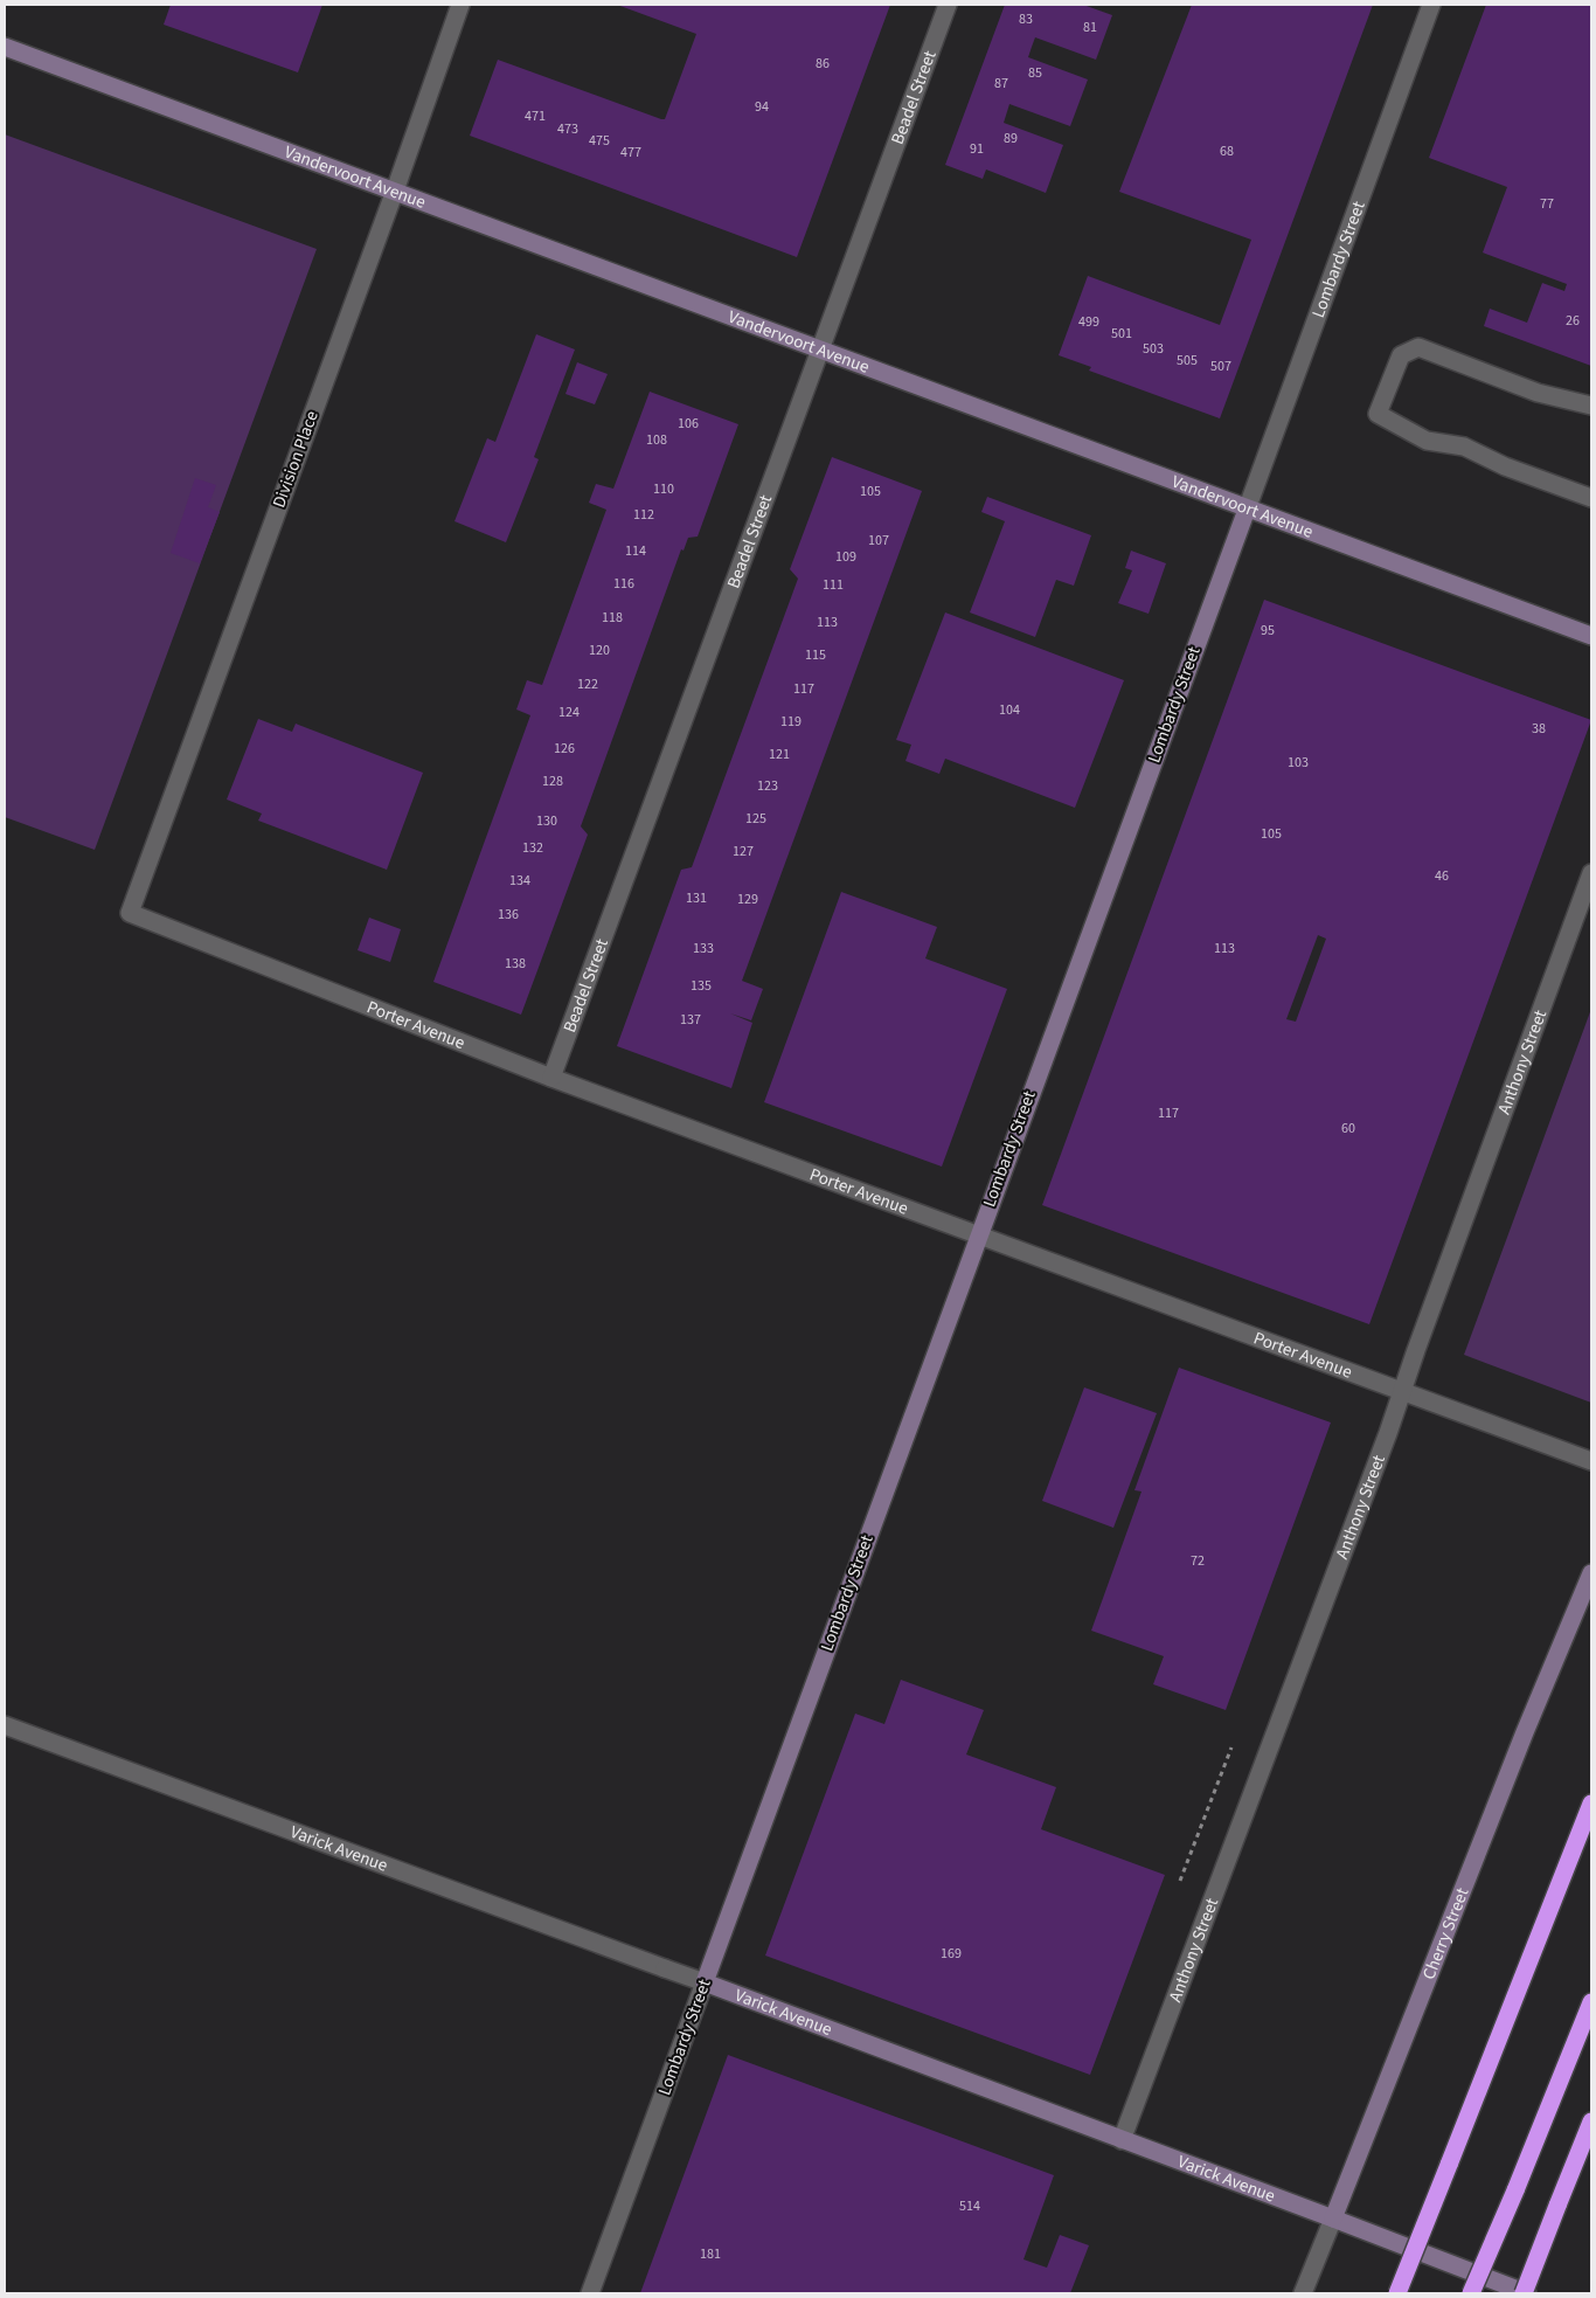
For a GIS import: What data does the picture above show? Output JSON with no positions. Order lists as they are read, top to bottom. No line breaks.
{"streets":{"main road":["Vandervoort Avenue","Lombardy Street","Varick Avenue","Cherry Street"],"street":["Beadel Street","Division Place","Porter Avenue","Anthony Street"]},"crossings":[["Beadel Street","Vandervoort Avenue"],["Beadel Street","Porter Avenue"],["Vandervoort Avenue","Lombardy Street"],["Vandervoort Avenue","Division Place"],["Lombardy Street","Porter Avenue"],["Lombardy Street","Varick Avenue"],["Division Place","Porter Avenue"],["Porter Avenue","Anthony Street"],["Anthony Street","Varick Avenue"],["Varick Avenue","Cherry Street"]],"house_numbers":["83","81","86","85","87","94","471","473","89","475","91","68","477","77","26","499","501","503","505","507","106","108","110","105","112","107","114","109","116","111","118","113","95","120","115","122","117","104","124","119","38","126","121","103","128","123","125","130","105","132","127","46","134","131","129","136","133","113","138","135","137","117","60","72","169","514","181"]}
